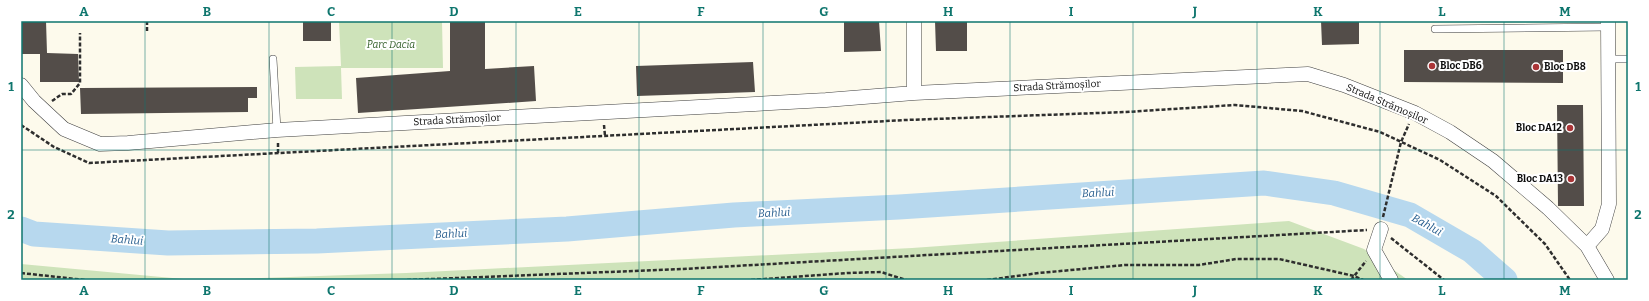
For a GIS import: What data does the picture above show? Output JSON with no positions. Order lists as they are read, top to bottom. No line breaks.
{"streets":{"street":["Strada Strămoșilor"]},"water":["Bahlui"],"parks":["Parc Dacia"],"places":["Bloc DB6","Bloc DB8","Bloc DA12","Bloc DA13"],"grid":{"columns":["A","B","C","D","E","F","G","H","I","J","K","L","M"],"rows":["1","2"]}}
